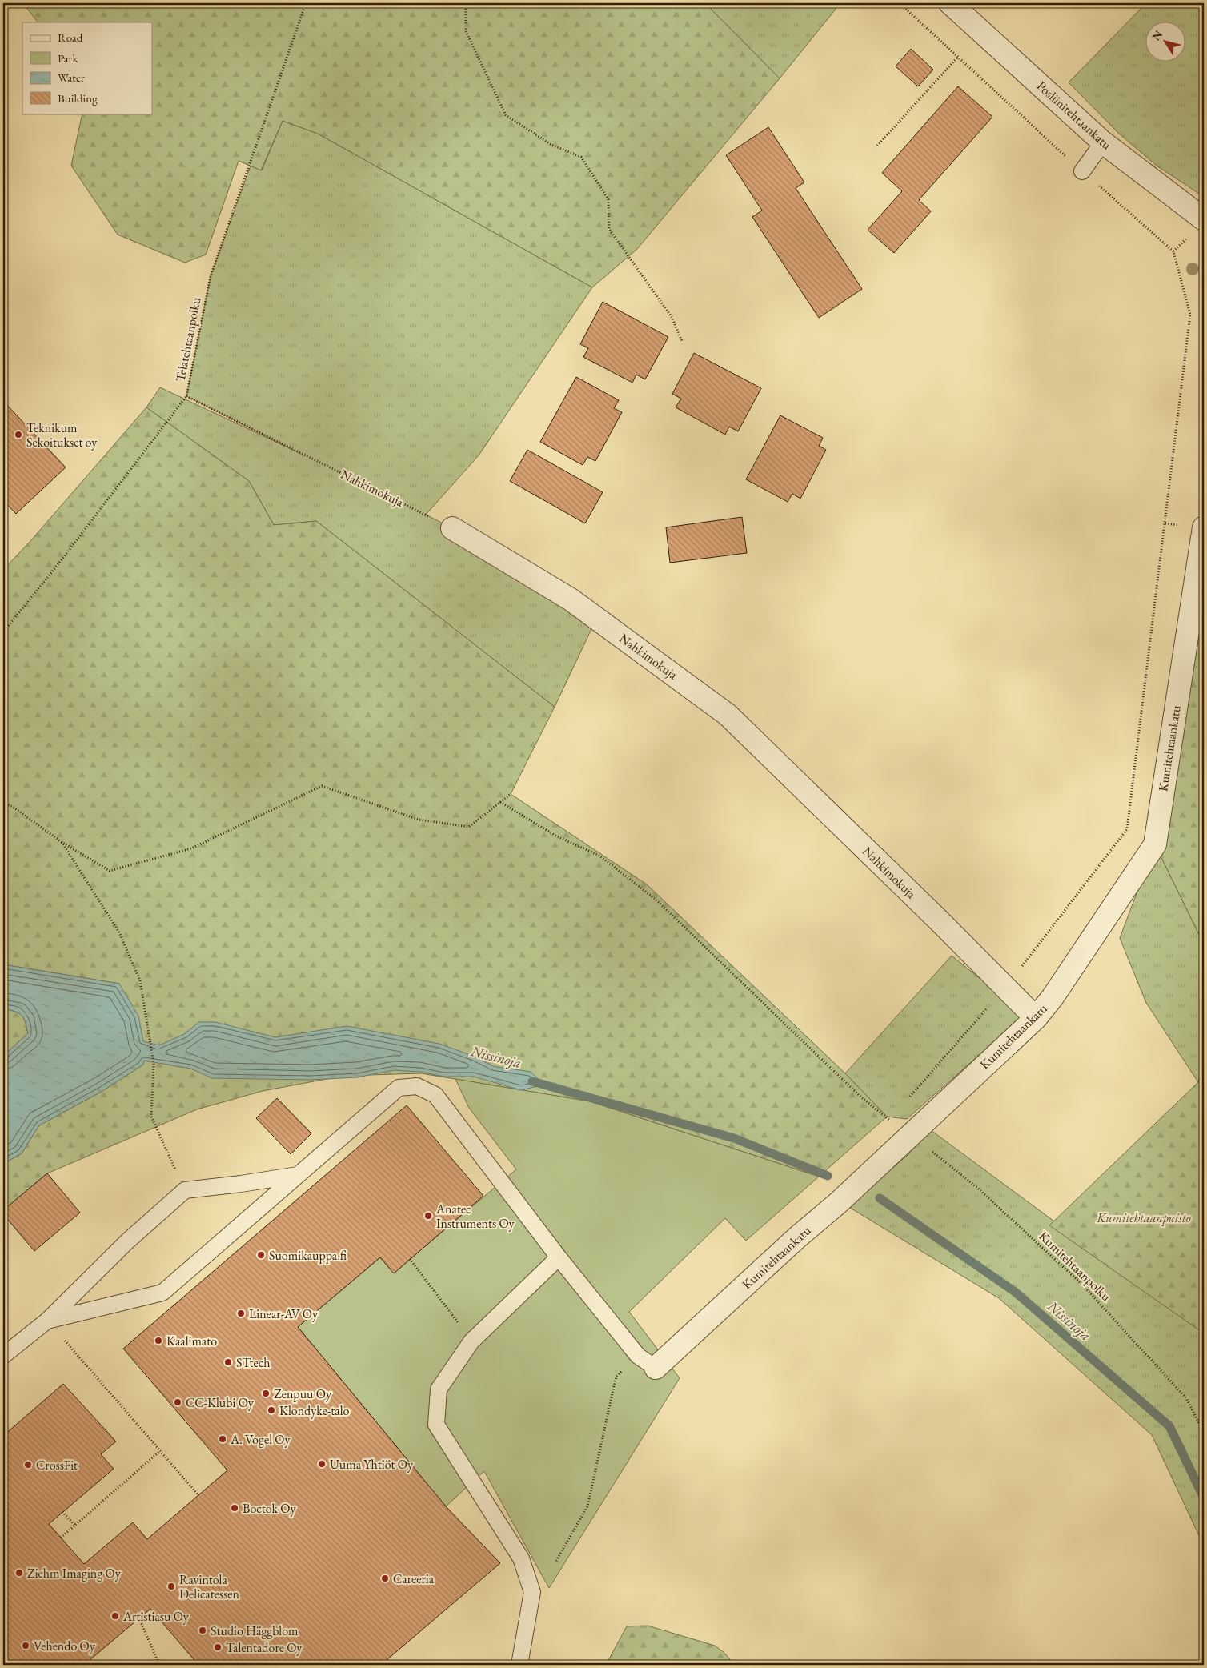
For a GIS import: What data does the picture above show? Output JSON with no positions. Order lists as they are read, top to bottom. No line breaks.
{"streets":{"street":["Posliinitehtaankatu","Nahkimokuja","Kumitehtaankatu"],"path":["Telatehtaanpolku","Kumitehtaanpolku"]},"crossings":[["Telatehtaanpolku","Nahkimokuja"],["Nahkimokuja","Kumitehtaankatu"],["Kumitehtaankatu","Kumitehtaanpolku"]],"water":["Nissinoja"],"parks":["Kumitehtaanpuisto"],"places":["Teknikum Sekoitukset oy","Anatec Instruments Oy","Suomikauppa.fi","Linear-AV Oy","Kaalimato","STtech","Zenpuu Oy","CC-Klubi Oy","Klondyke-talo","A. Vogel Oy","Uuma Yhtiöt Oy","CrossFit","Boctok Oy","Ziehm Imaging Oy","Careeria","Ravintola Delicatessen","Artistiasu Oy","Studio Häggblom","Vehendo Oy","Talentadore Oy"],"legend":["Road","Park","Water","Building"],"north":"top left"}
